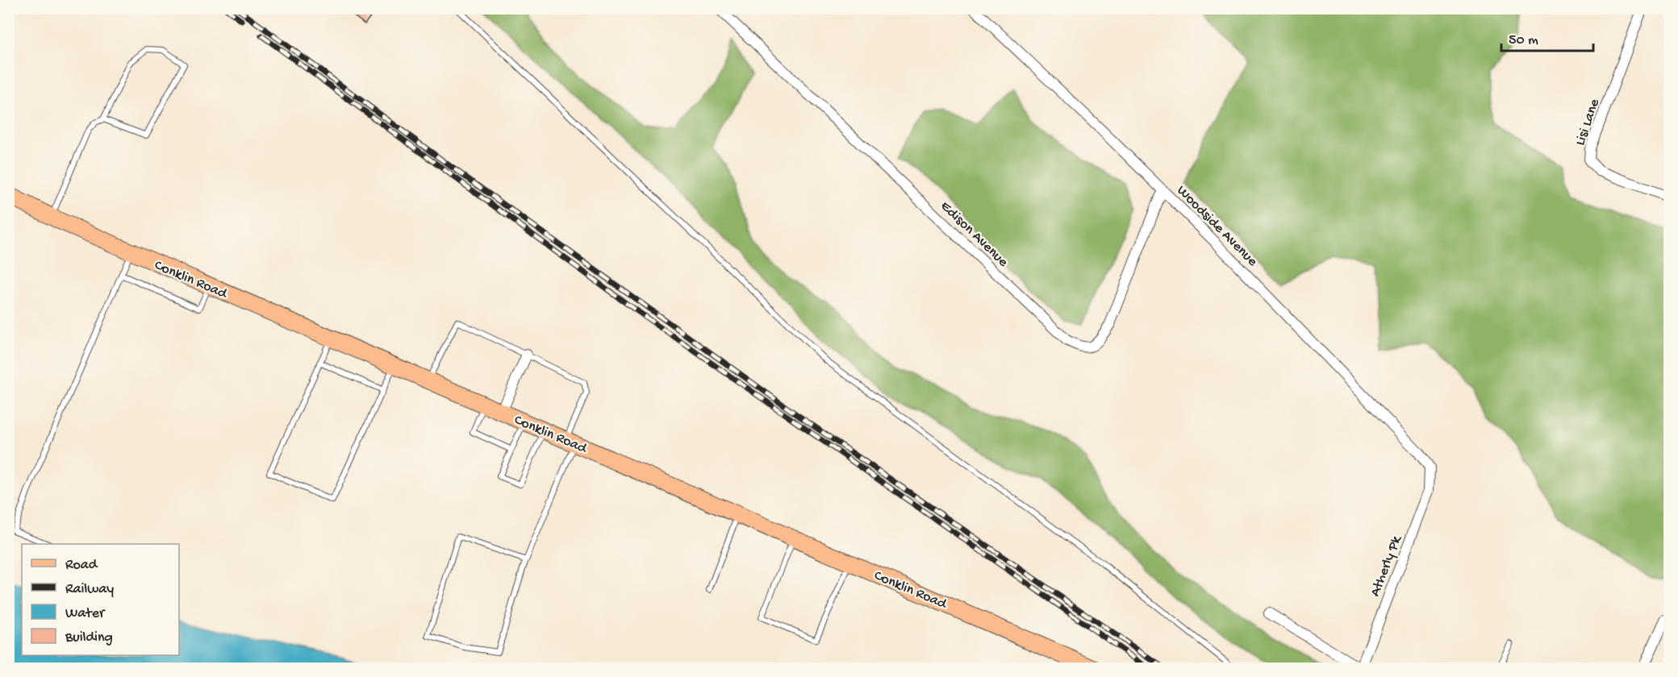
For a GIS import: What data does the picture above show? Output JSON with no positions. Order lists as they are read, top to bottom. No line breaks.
{"streets":{"main road":["Conklin Road"],"street":["Lisi Lane","Woodside Avenue","Edison Avenue","Atherly Pk"]},"crossings":[["Woodside Avenue","Edison Avenue"],["Woodside Avenue","Atherly Pk"]],"legend":["Road","Railway","Water","Building"],"scale_bar":"50 m"}
